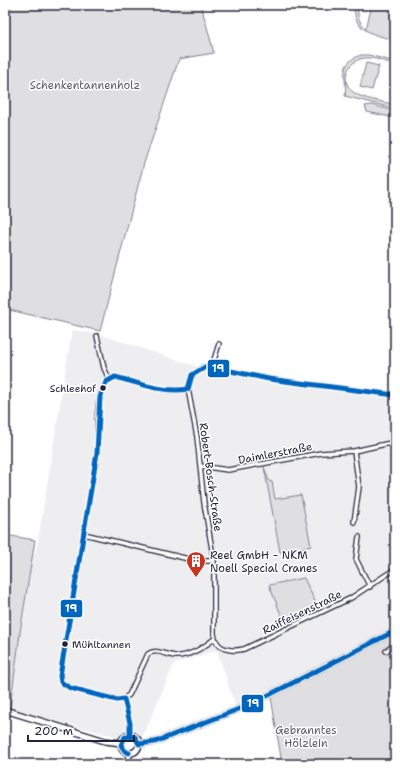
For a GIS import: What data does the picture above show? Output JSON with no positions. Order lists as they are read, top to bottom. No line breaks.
{"streets":{"street":["Daimlerstraße","Robert-Bosch-Straße","Raiffeisenstraße"]},"crossings":[["Daimlerstraße","Robert-Bosch-Straße"],["Robert-Bosch-Straße","Raiffeisenstraße"]],"parks":["Schenkentannenholz","Gebranntes Hölzlein"],"places":{"other":["Schleehof","Mühltannen"],"building":["Reel GmbH - NKM Noell Special Cranes"]},"lines":["transit line 19"],"scale_bar":"200 m"}
